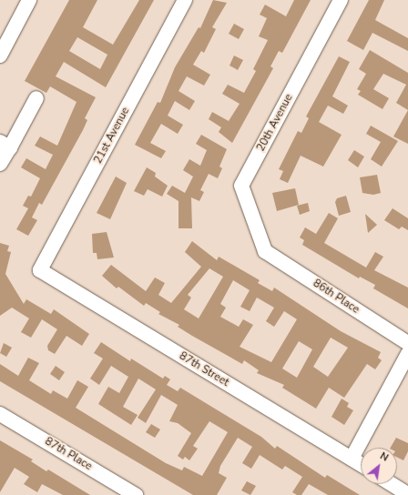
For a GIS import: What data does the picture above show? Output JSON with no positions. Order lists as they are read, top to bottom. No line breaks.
{"streets":{"street":["20th Avenue","21st Avenue","86th Place","87th Street","87th Place"]},"crossings":[["20th Avenue","86th Place"],["21st Avenue","87th Street"]],"north":"top right"}
